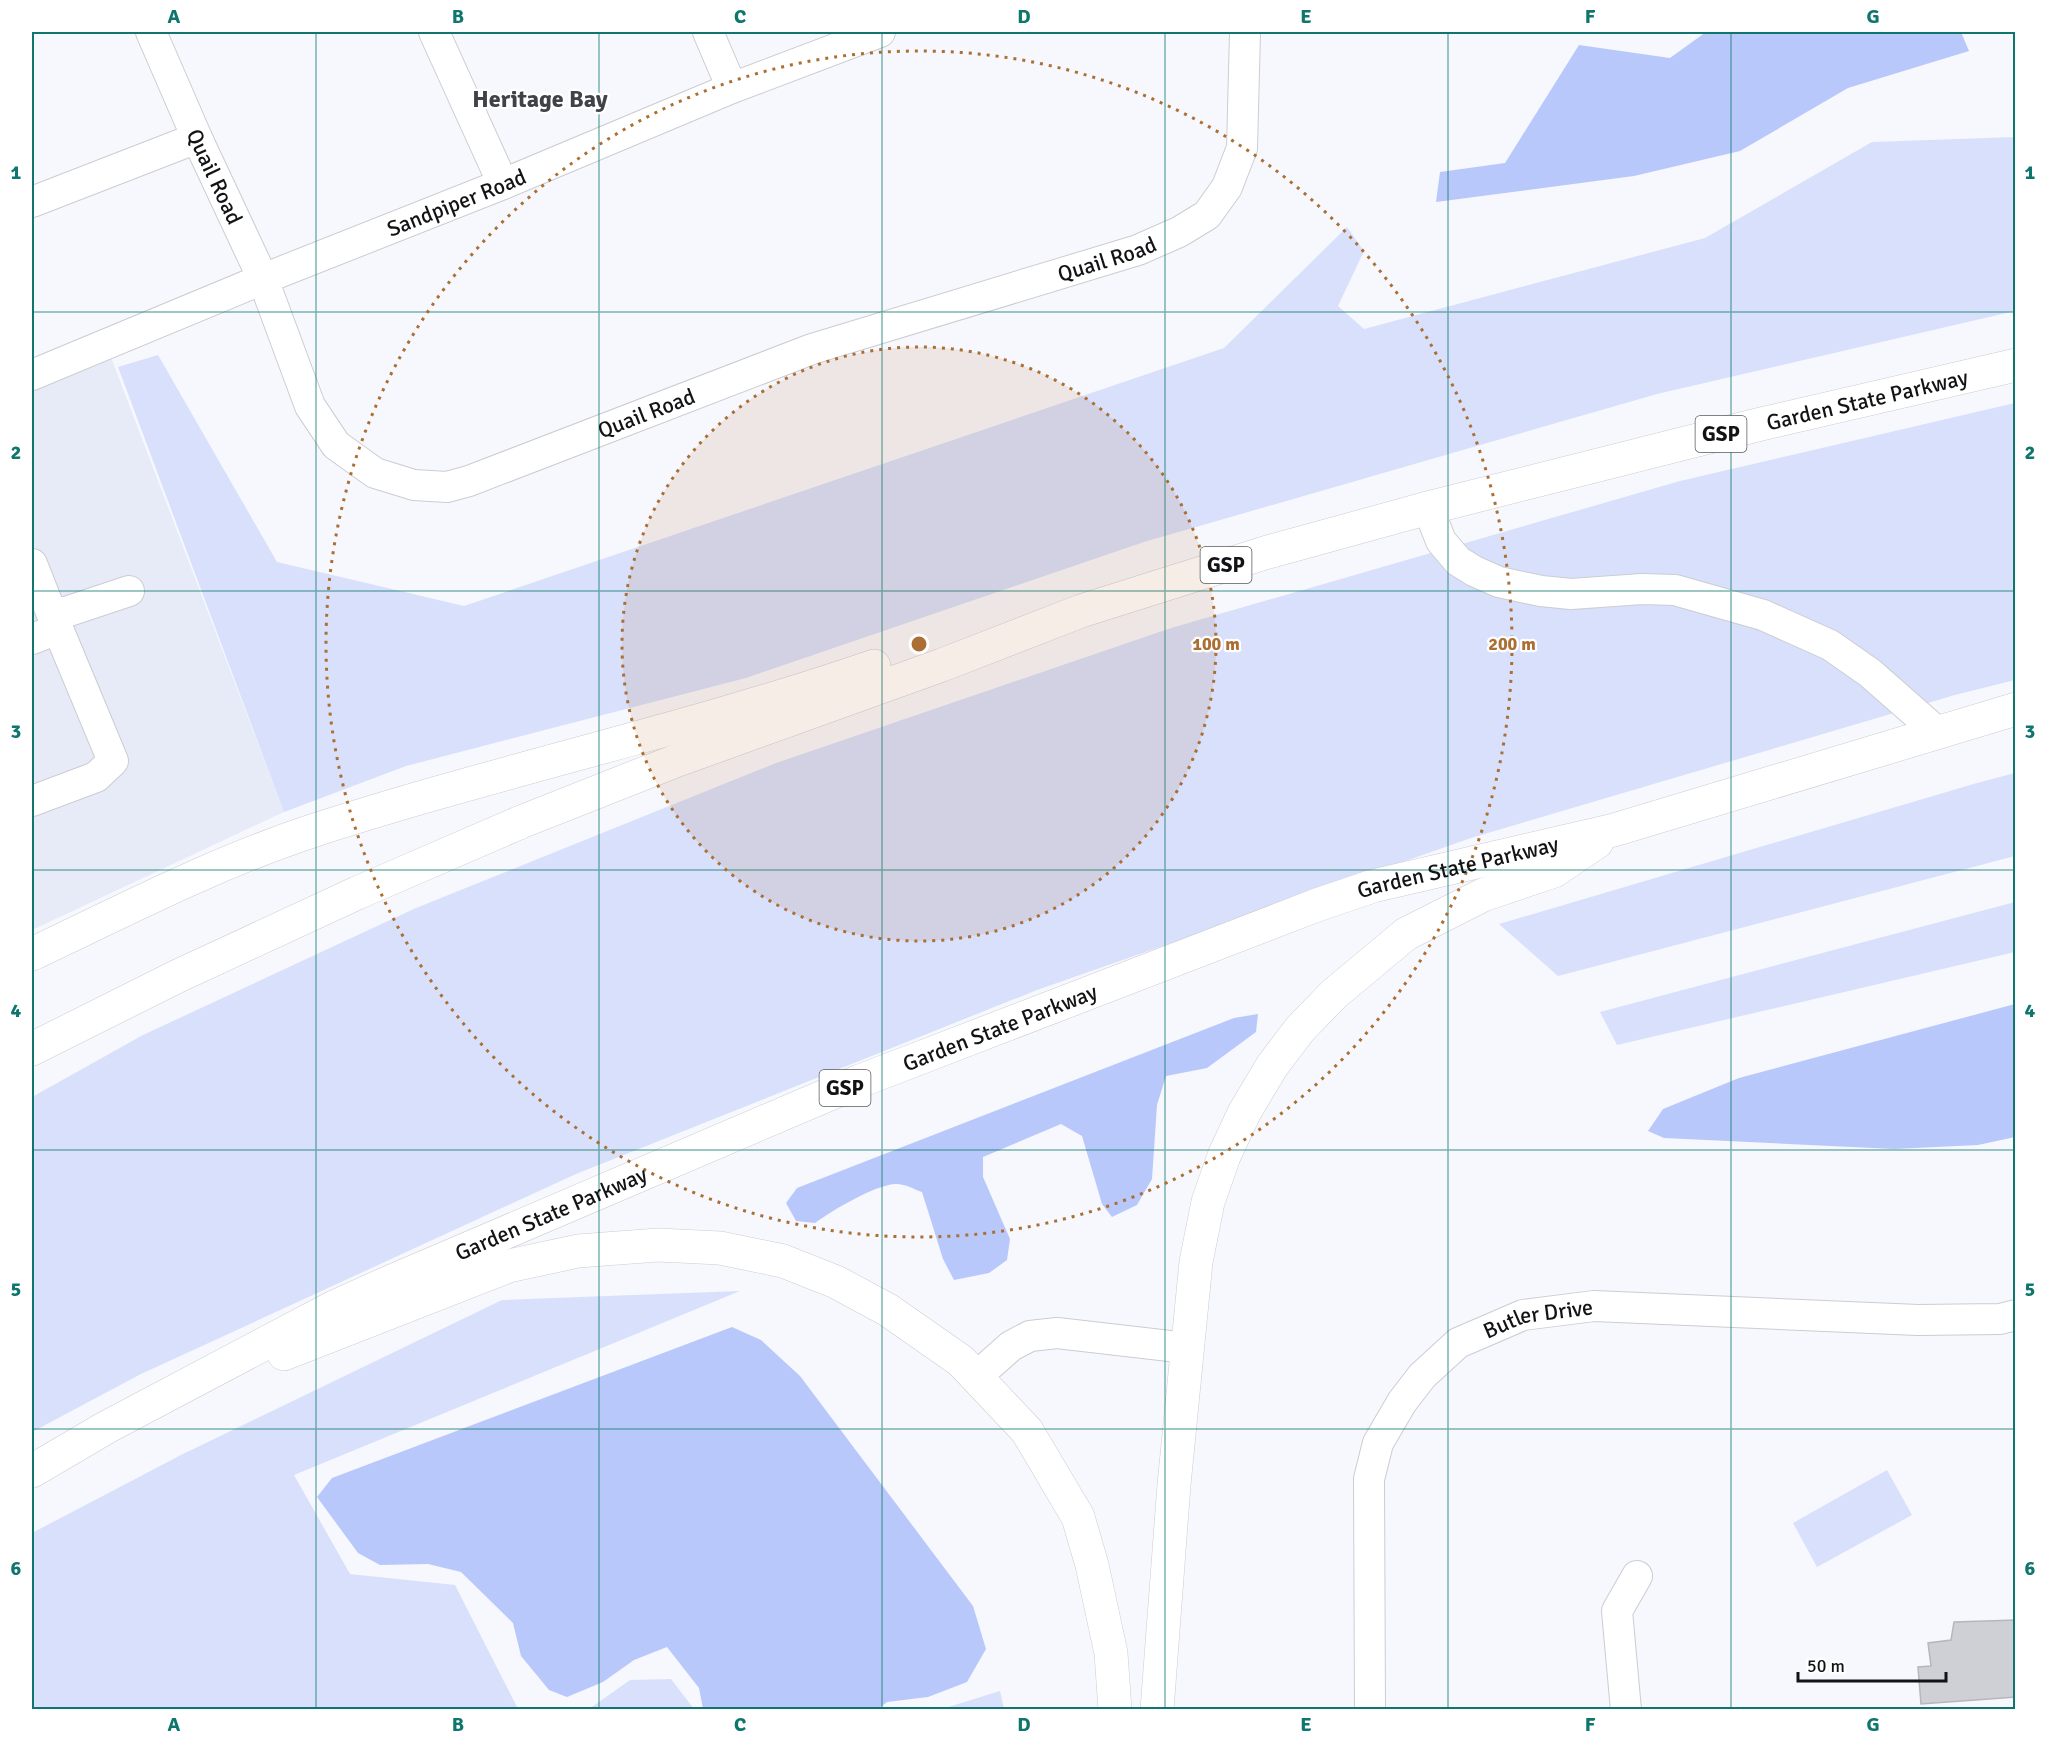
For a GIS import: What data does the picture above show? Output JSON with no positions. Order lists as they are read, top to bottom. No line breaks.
{"streets":{"highway":["Garden State Parkway","GSP"],"street":["Quail Road","Sandpiper Road","Butler Drive"]},"crossings":[["Quail Road","Sandpiper Road"]],"districts":["Heritage Bay"],"scale_bar":"50 m","grid":{"columns":["A","B","C","D","E","F","G"],"rows":["1","2","3","4","5","6"]},"rings":["100 m","200 m"]}
